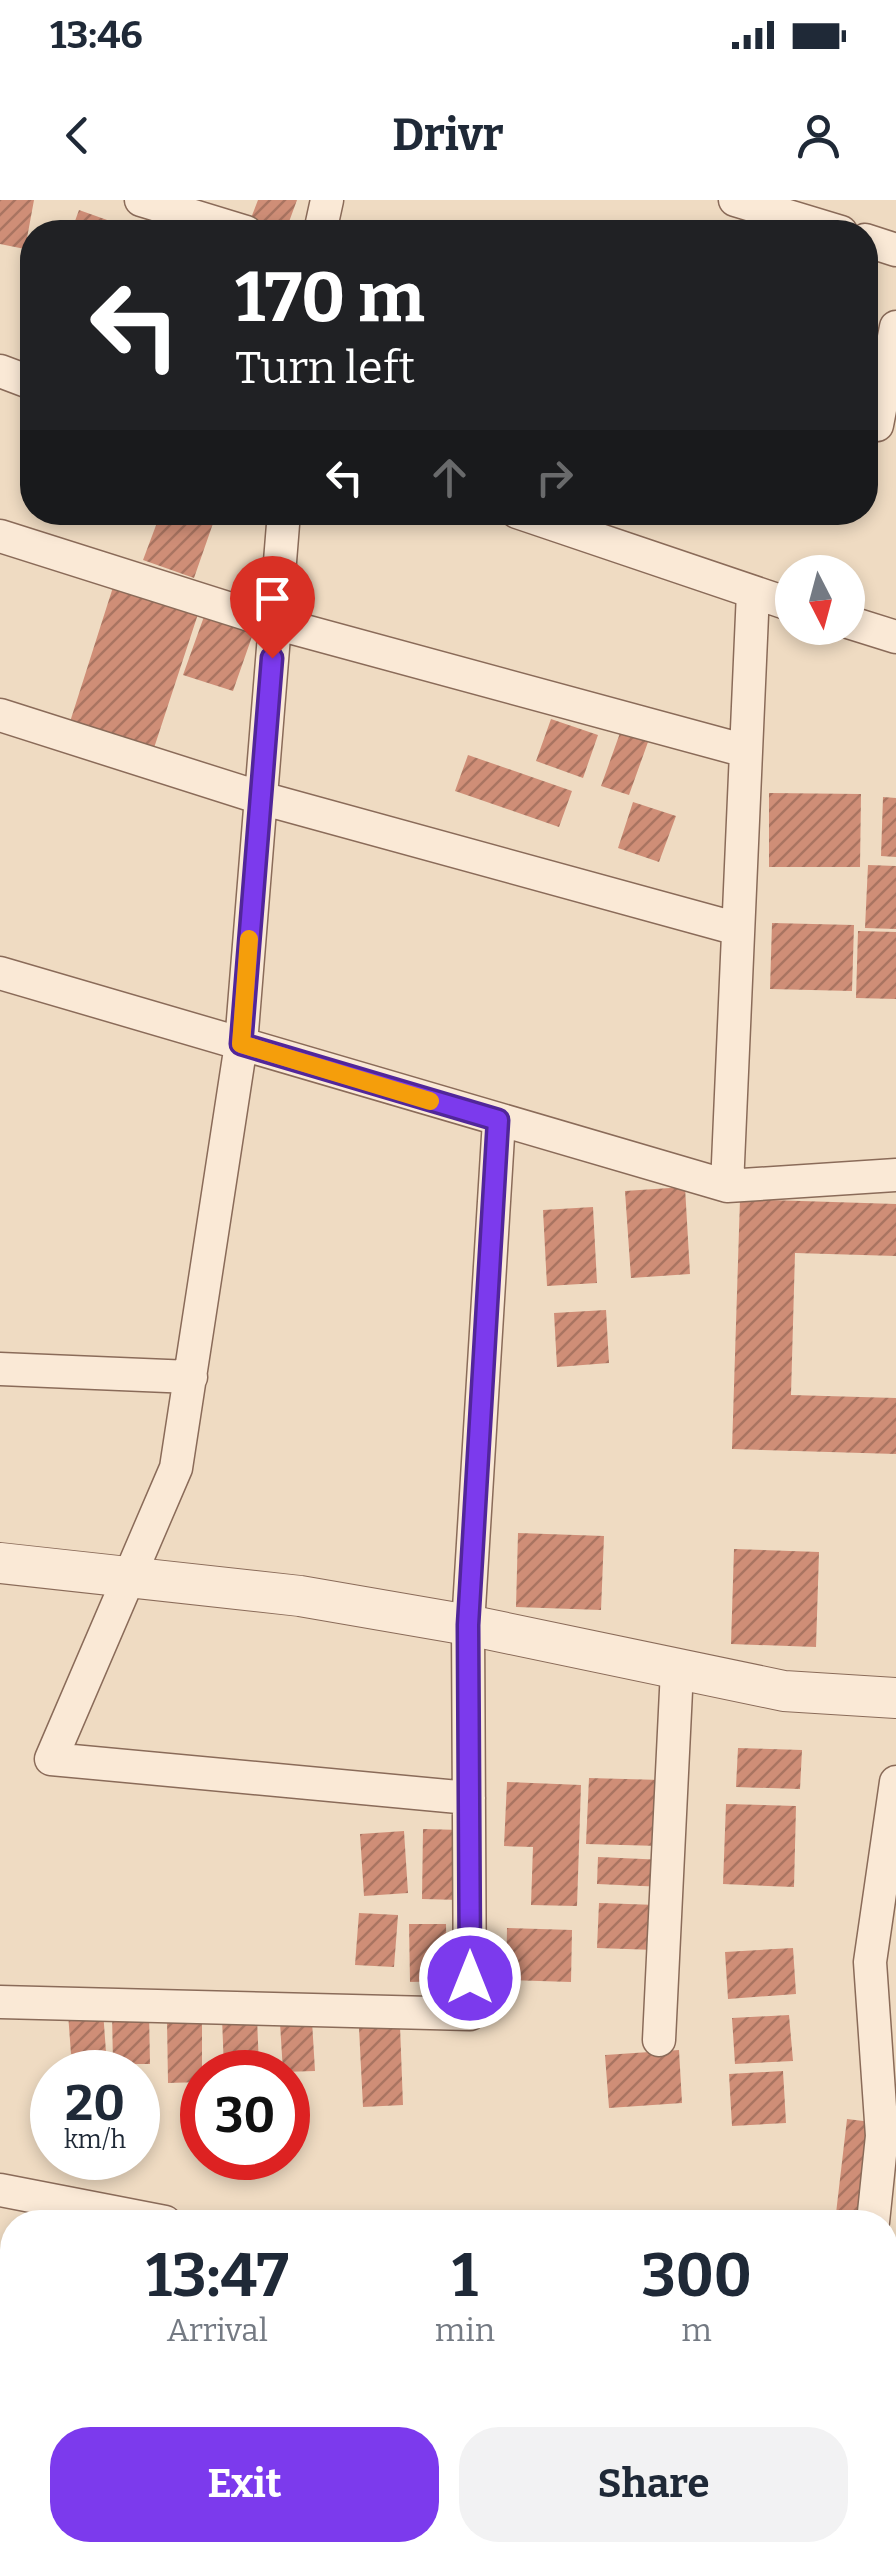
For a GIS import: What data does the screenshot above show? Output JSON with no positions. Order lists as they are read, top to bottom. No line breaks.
{"north":"bottom","page":{"status":"13:46","header":"Drivr","turn":["170 m","Turn left"],"speed":"20 km/h","limit":"30","eta":["13:47","Arrival","1","min","300","m"],"buttons":["Exit","Share"]}}
